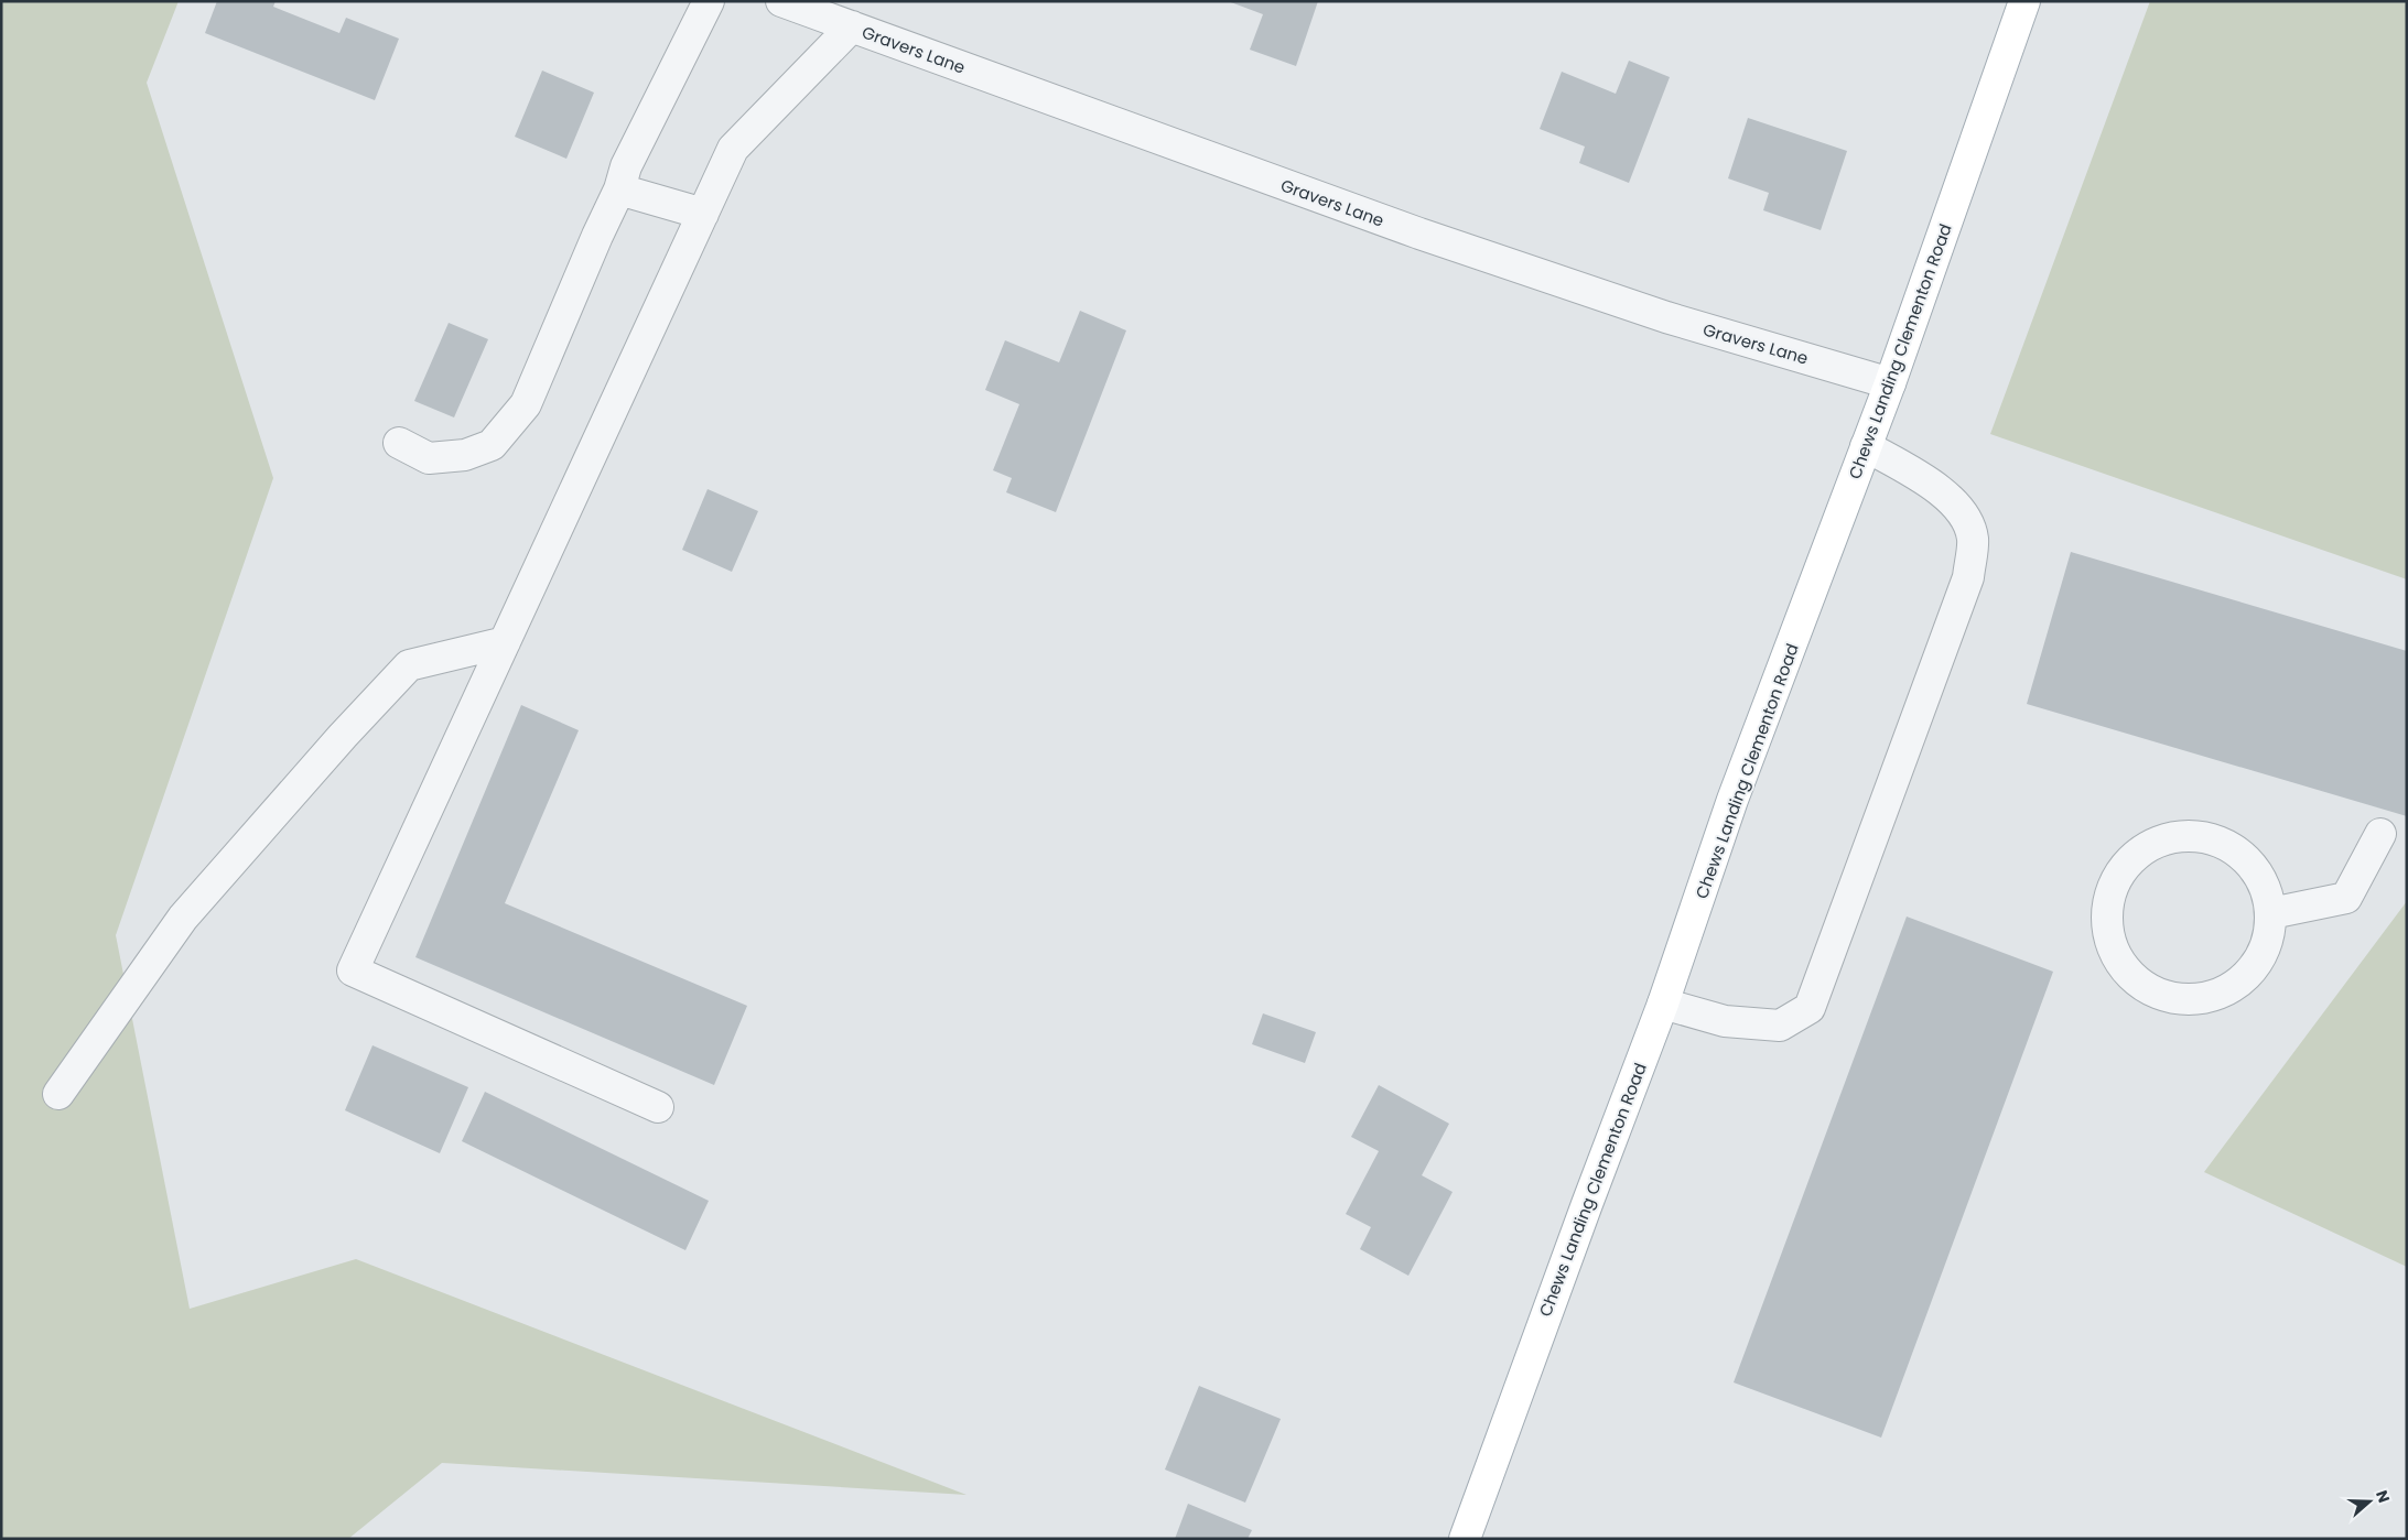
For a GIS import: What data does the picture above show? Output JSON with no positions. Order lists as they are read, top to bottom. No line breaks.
{"streets":{"main road":["Chews Landing Clementon Road"],"street":["Gravers Lane"]},"crossings":[["Gravers Lane","Chews Landing Clementon Road"]],"north":"right"}
